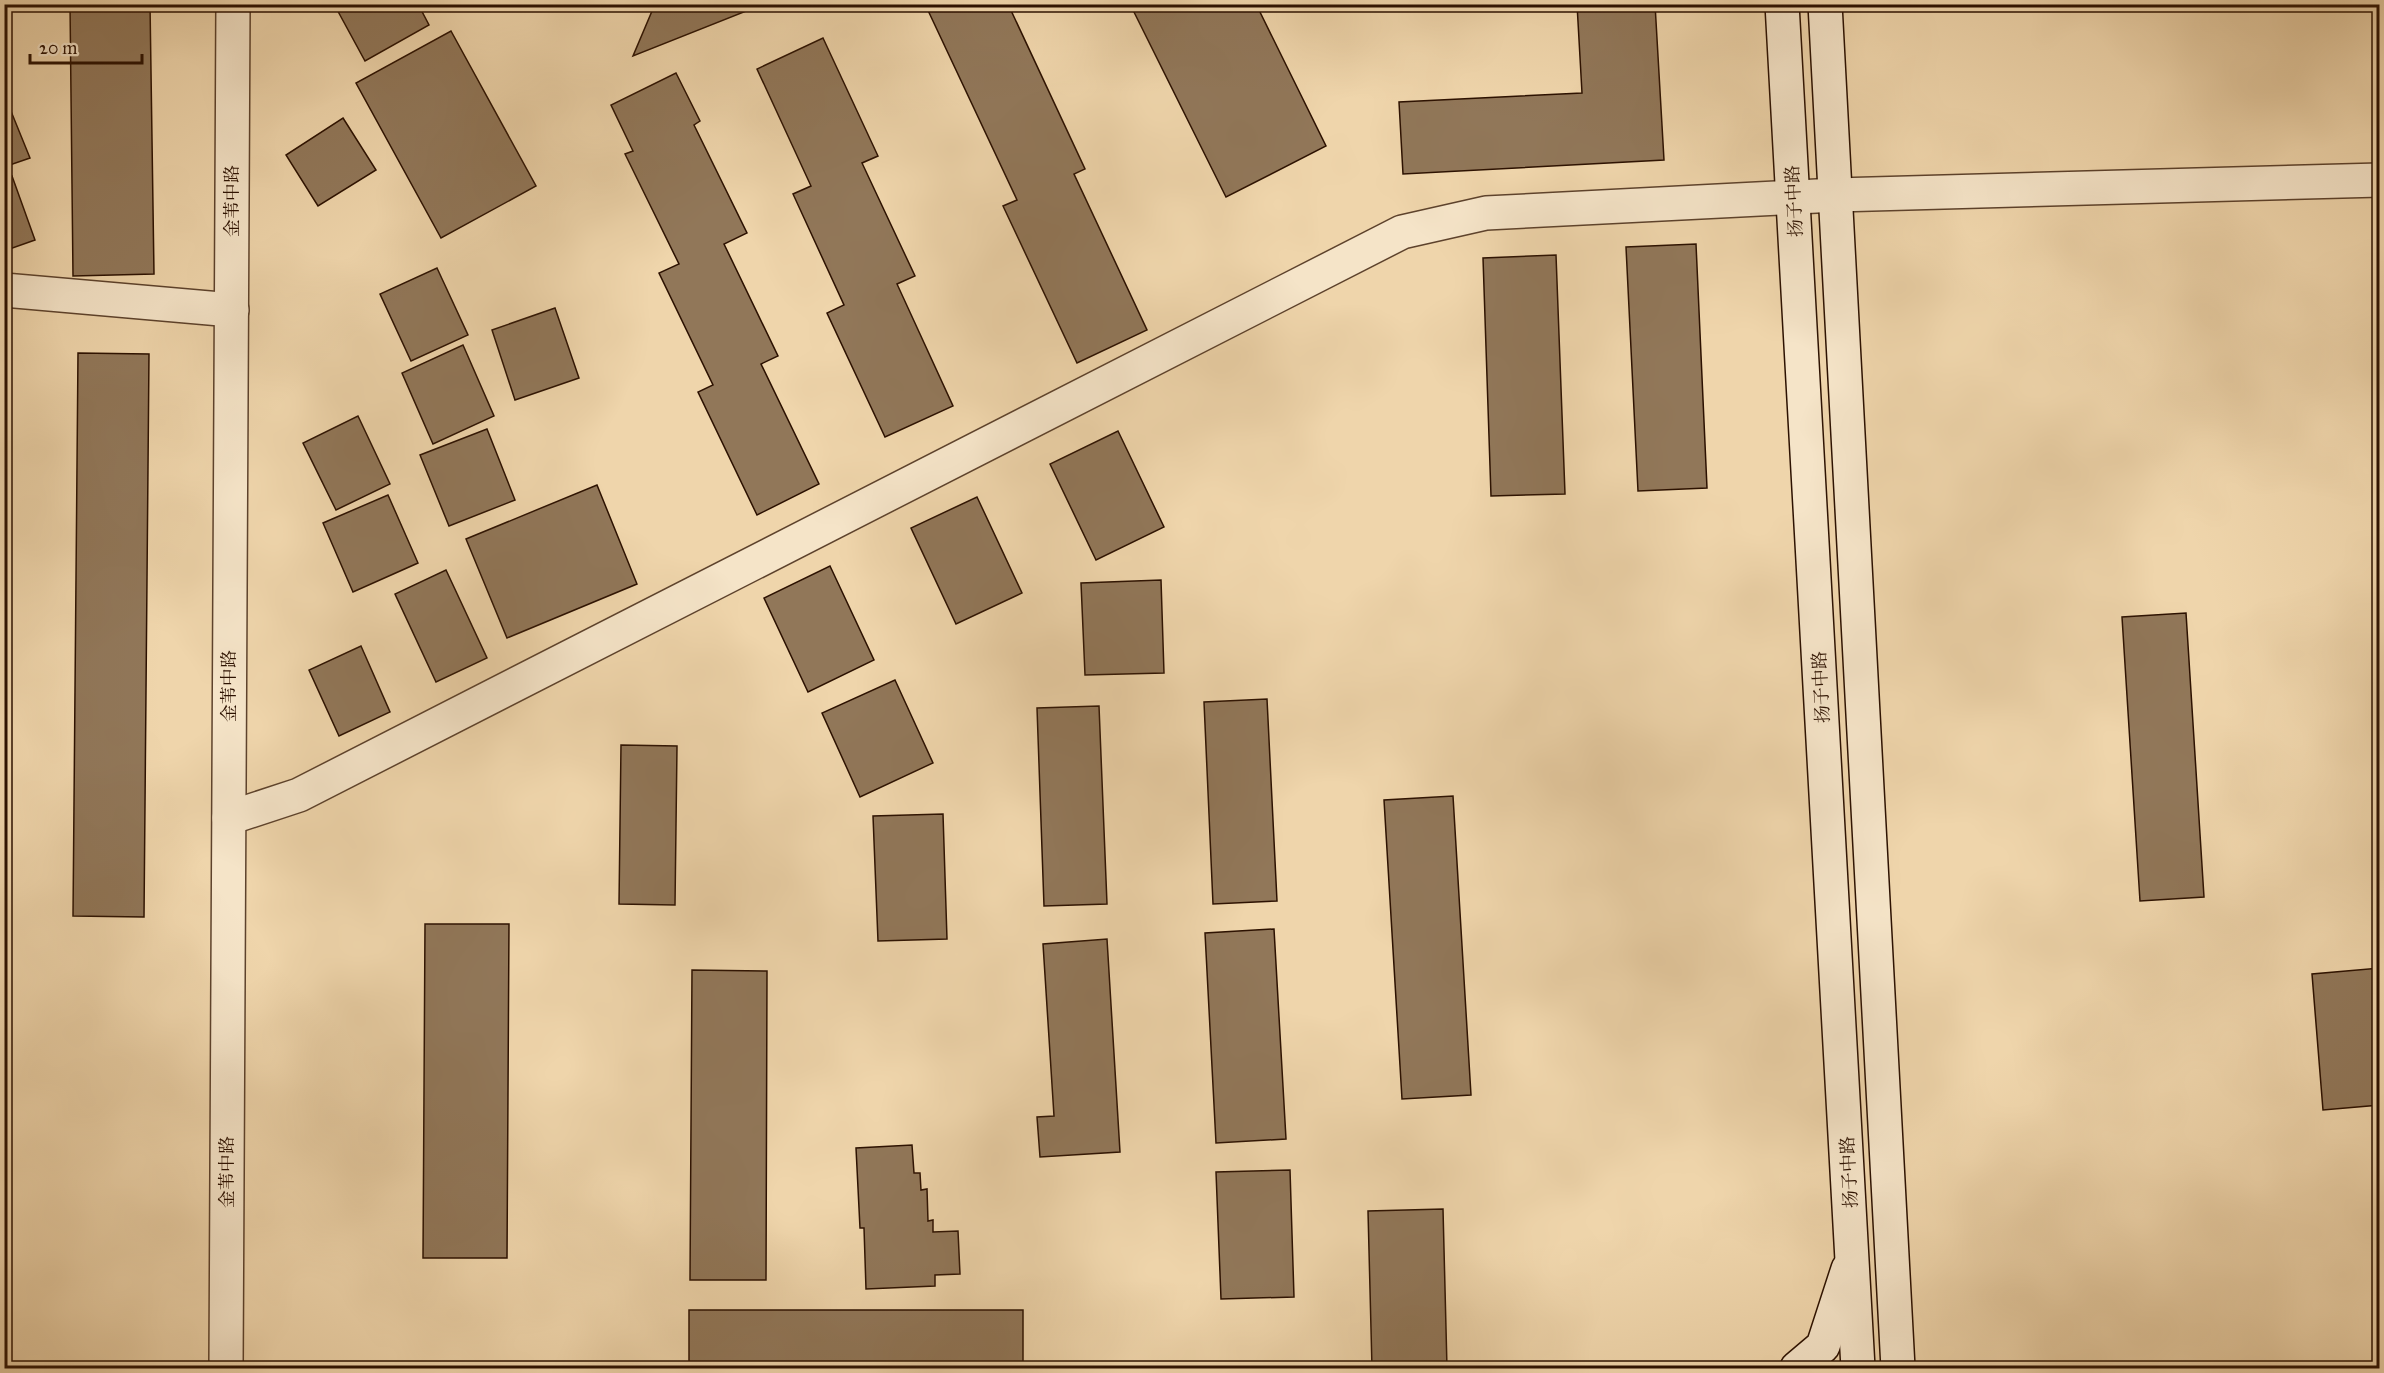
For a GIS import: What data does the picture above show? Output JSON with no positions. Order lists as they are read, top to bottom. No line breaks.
{"streets":{"street":["金苇中路","扬子中路"]},"scale_bar":"20 m"}
